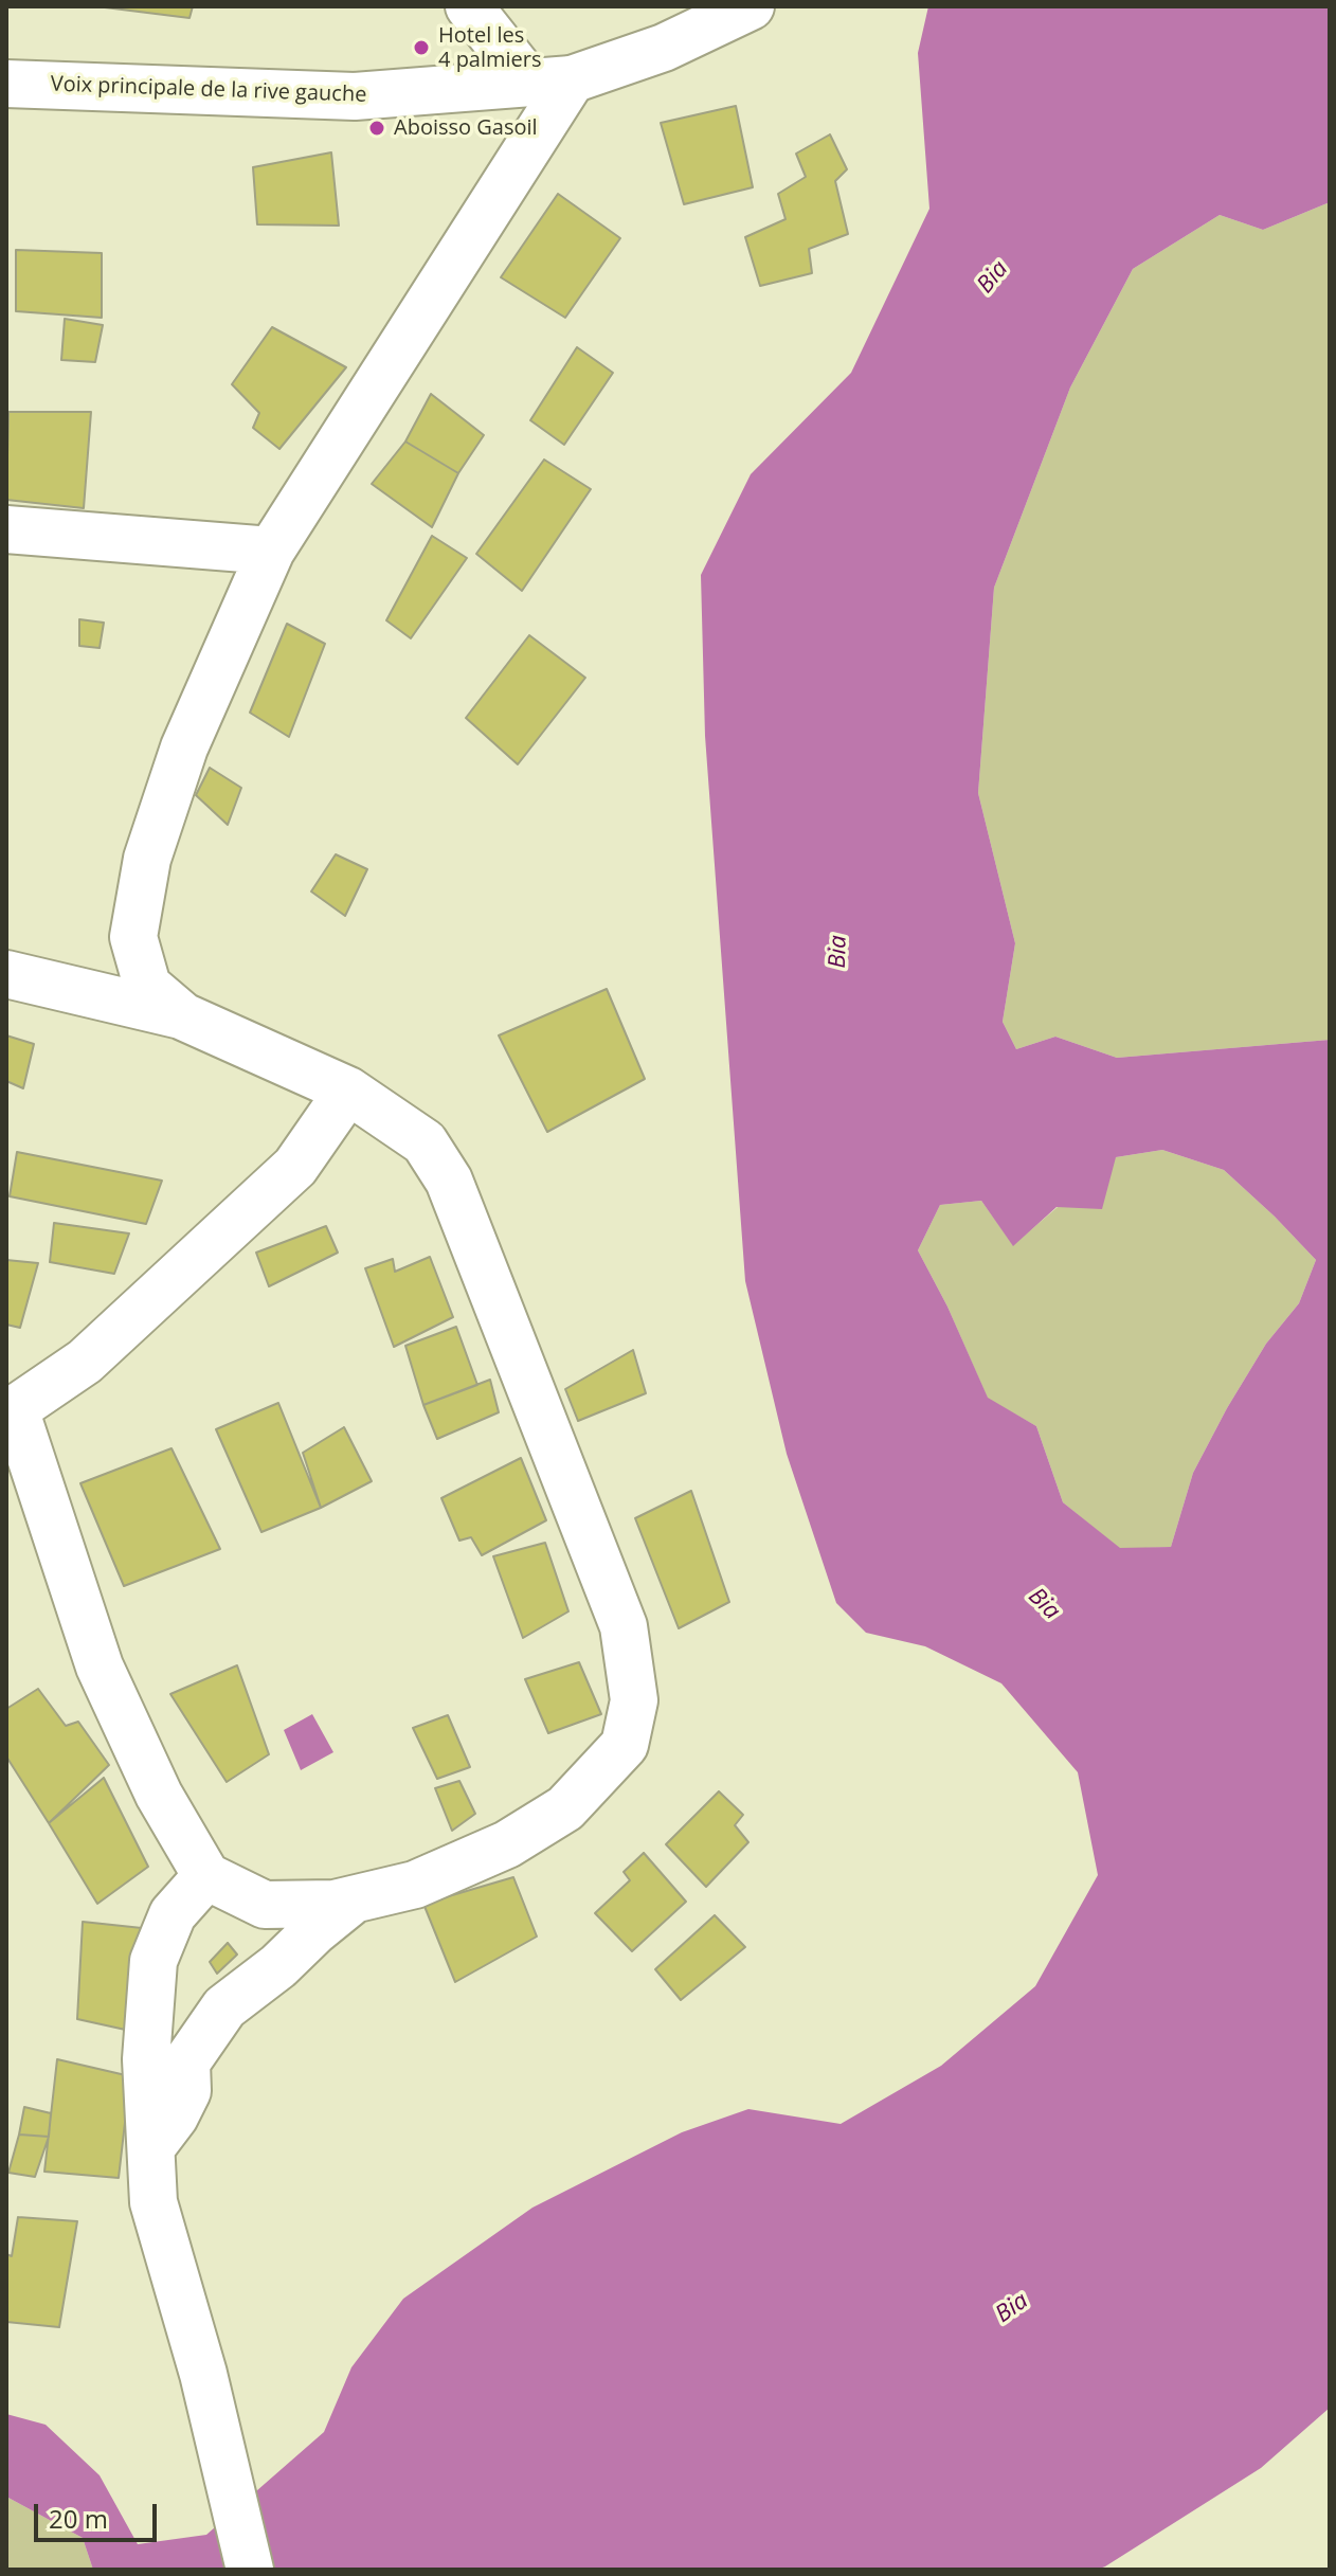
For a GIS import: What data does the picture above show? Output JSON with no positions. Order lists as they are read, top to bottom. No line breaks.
{"streets":{"street":["Voix principale de la rive gauche"]},"water":["Bia"],"places":["Hotel les 4 palmiers","Aboisso Gasoil"],"scale_bar":"20 m"}
